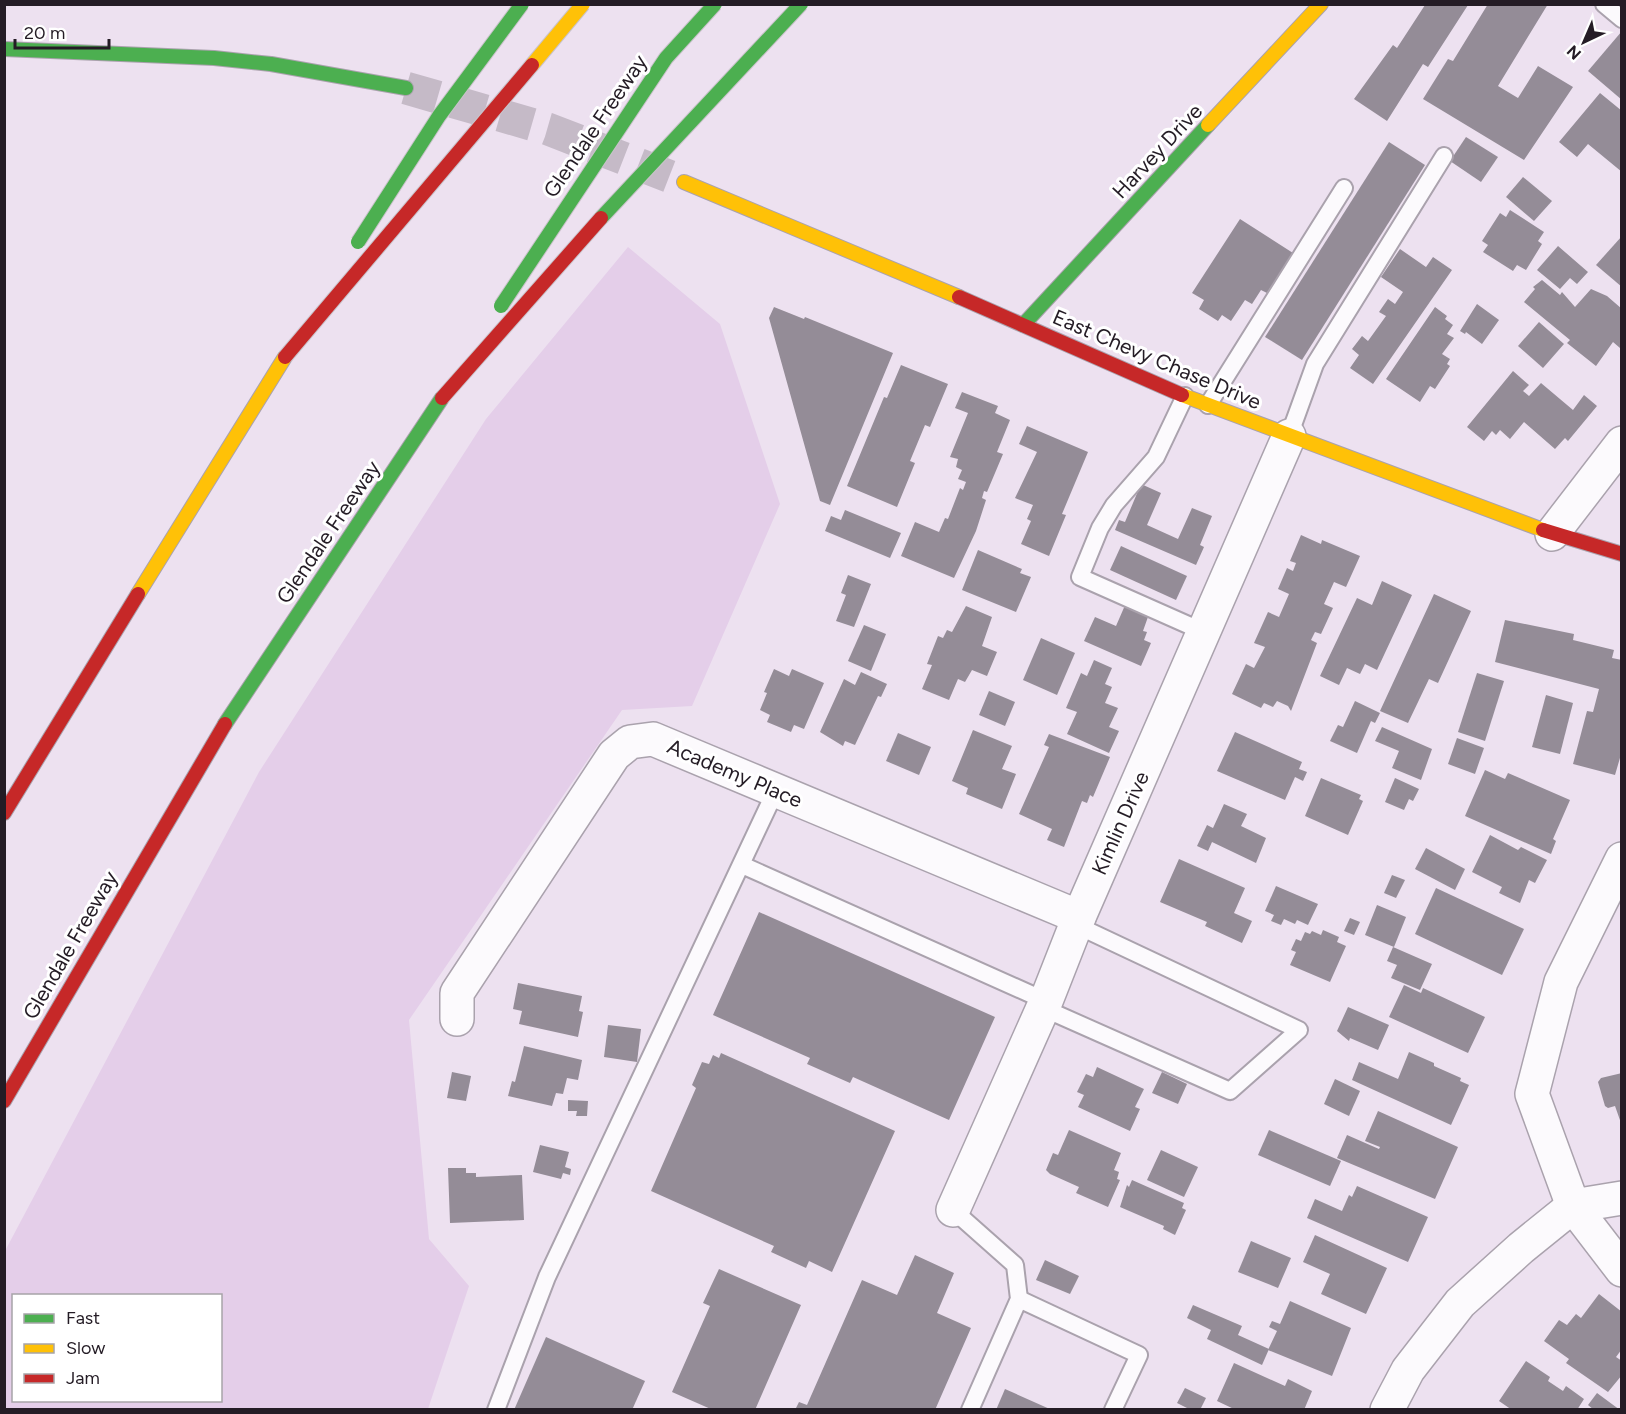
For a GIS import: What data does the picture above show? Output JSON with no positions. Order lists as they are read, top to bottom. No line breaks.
{"streets":{"main road":["Glendale Freeway","Harvey Drive","East Chevy Chase Drive"],"street":["Academy Place","Kimlin Drive"]},"crossings":[["Harvey Drive","East Chevy Chase Drive"],["East Chevy Chase Drive","Kimlin Drive"],["Academy Place","Kimlin Drive"]],"legend":["Fast","Slow","Jam"],"scale_bar":"20 m","north":"bottom left"}
